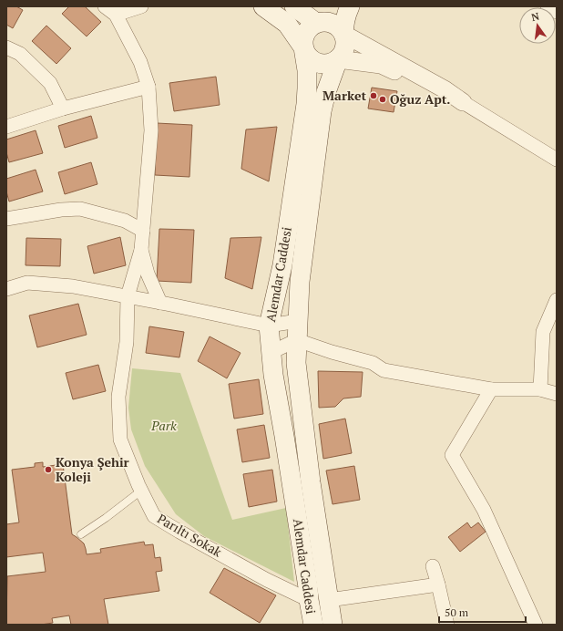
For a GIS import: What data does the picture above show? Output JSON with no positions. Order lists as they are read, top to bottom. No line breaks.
{"streets":{"main road":["Alemdar Caddesi"],"street":["Parıltı Sokak"]},"crossings":[["Alemdar Caddesi","Parıltı Sokak"]],"parks":["Park"],"places":["Market","Oğuz Apt.","Konya Şehir Koleji"],"scale_bar":"50 m","north":"top"}
